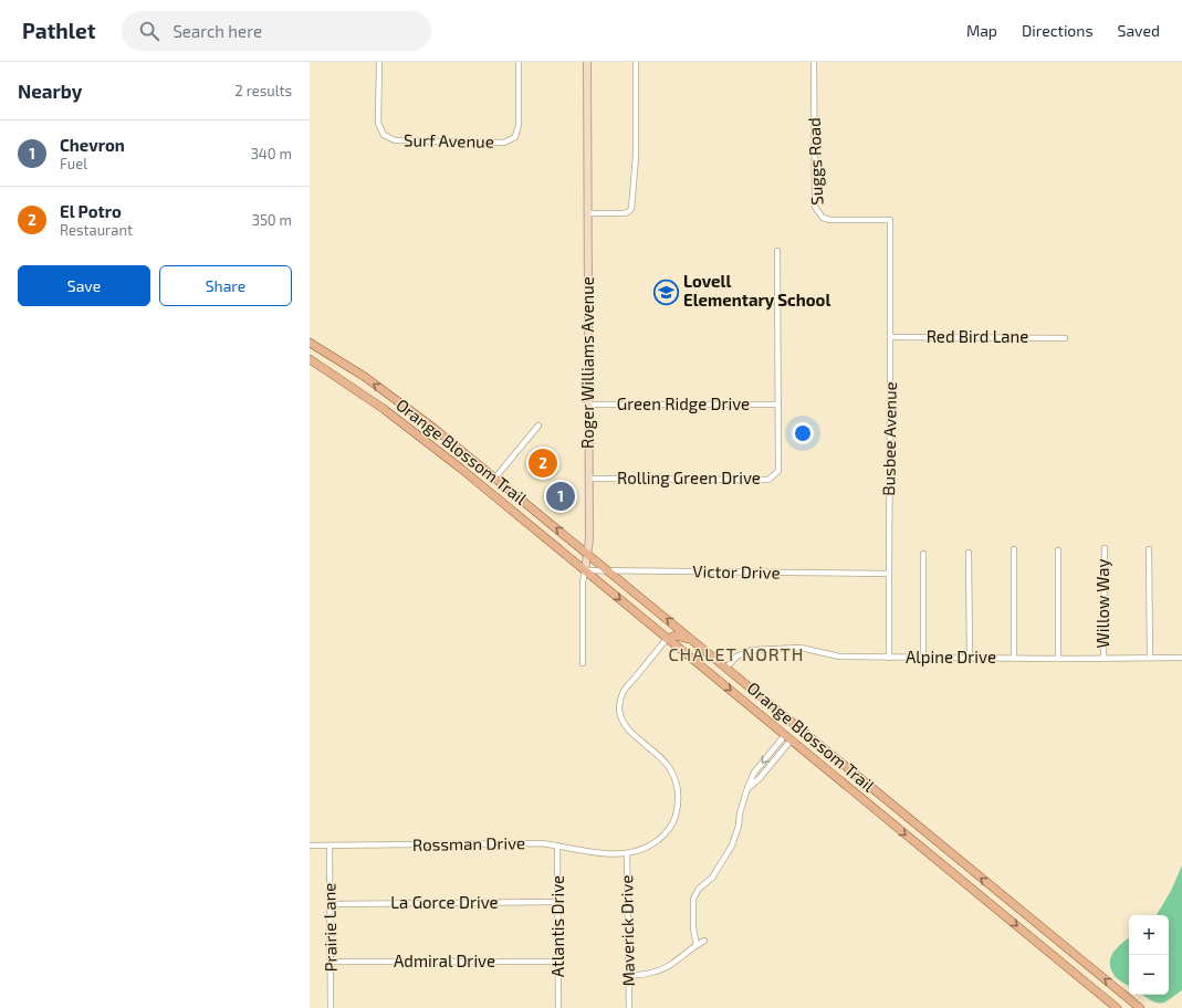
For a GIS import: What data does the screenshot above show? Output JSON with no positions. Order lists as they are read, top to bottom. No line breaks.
{"streets":{"main road":["Orange Blossom Trail"],"street":["Surf Avenue","Suggs Road","Red Bird Lane","Roger Williams Avenue","Green Ridge Drive","Busbee Avenue","Rolling Green Drive","Victor Drive","Willow Way","Alpine Drive","Rossman Drive","La Gorce Drive","Atlantis Drive","Prairie Lane","Maverick Drive","Admiral Drive"]},"crossings":[["Suggs Road","Busbee Avenue"],["Red Bird Lane","Busbee Avenue"],["Roger Williams Avenue","Green Ridge Drive"],["Roger Williams Avenue","Orange Blossom Trail"],["Roger Williams Avenue","Rolling Green Drive"],["Roger Williams Avenue","Victor Drive"],["Green Ridge Drive","Rolling Green Drive"],["Busbee Avenue","Victor Drive"],["Busbee Avenue","Alpine Drive"],["Orange Blossom Trail","Victor Drive"],["Orange Blossom Trail","Alpine Drive"],["Orange Blossom Trail","Rossman Drive"],["Willow Way","Alpine Drive"],["Rossman Drive","Atlantis Drive"],["Rossman Drive","Prairie Lane"],["Rossman Drive","Maverick Drive"],["La Gorce Drive","Atlantis Drive"],["La Gorce Drive","Prairie Lane"],["Atlantis Drive","Admiral Drive"],["Prairie Lane","Admiral Drive"]],"districts":["CHALET NORTH"],"places":{"school or university":["Lovell Elementary School"]},"page":{"header":"Pathlet","search":"Search here","nav":["Map","Directions","Saved"],"heading":["Nearby","2 results"],"list":[{"mark":"1","name":"Chevron","note":"Fuel","value":"340 m"},{"mark":"2","name":"El Potro","note":"Restaurant","value":"350 m"}],"buttons":["Save","Share"],"pins":["2","1"],"map_buttons":["+","−"]}}
